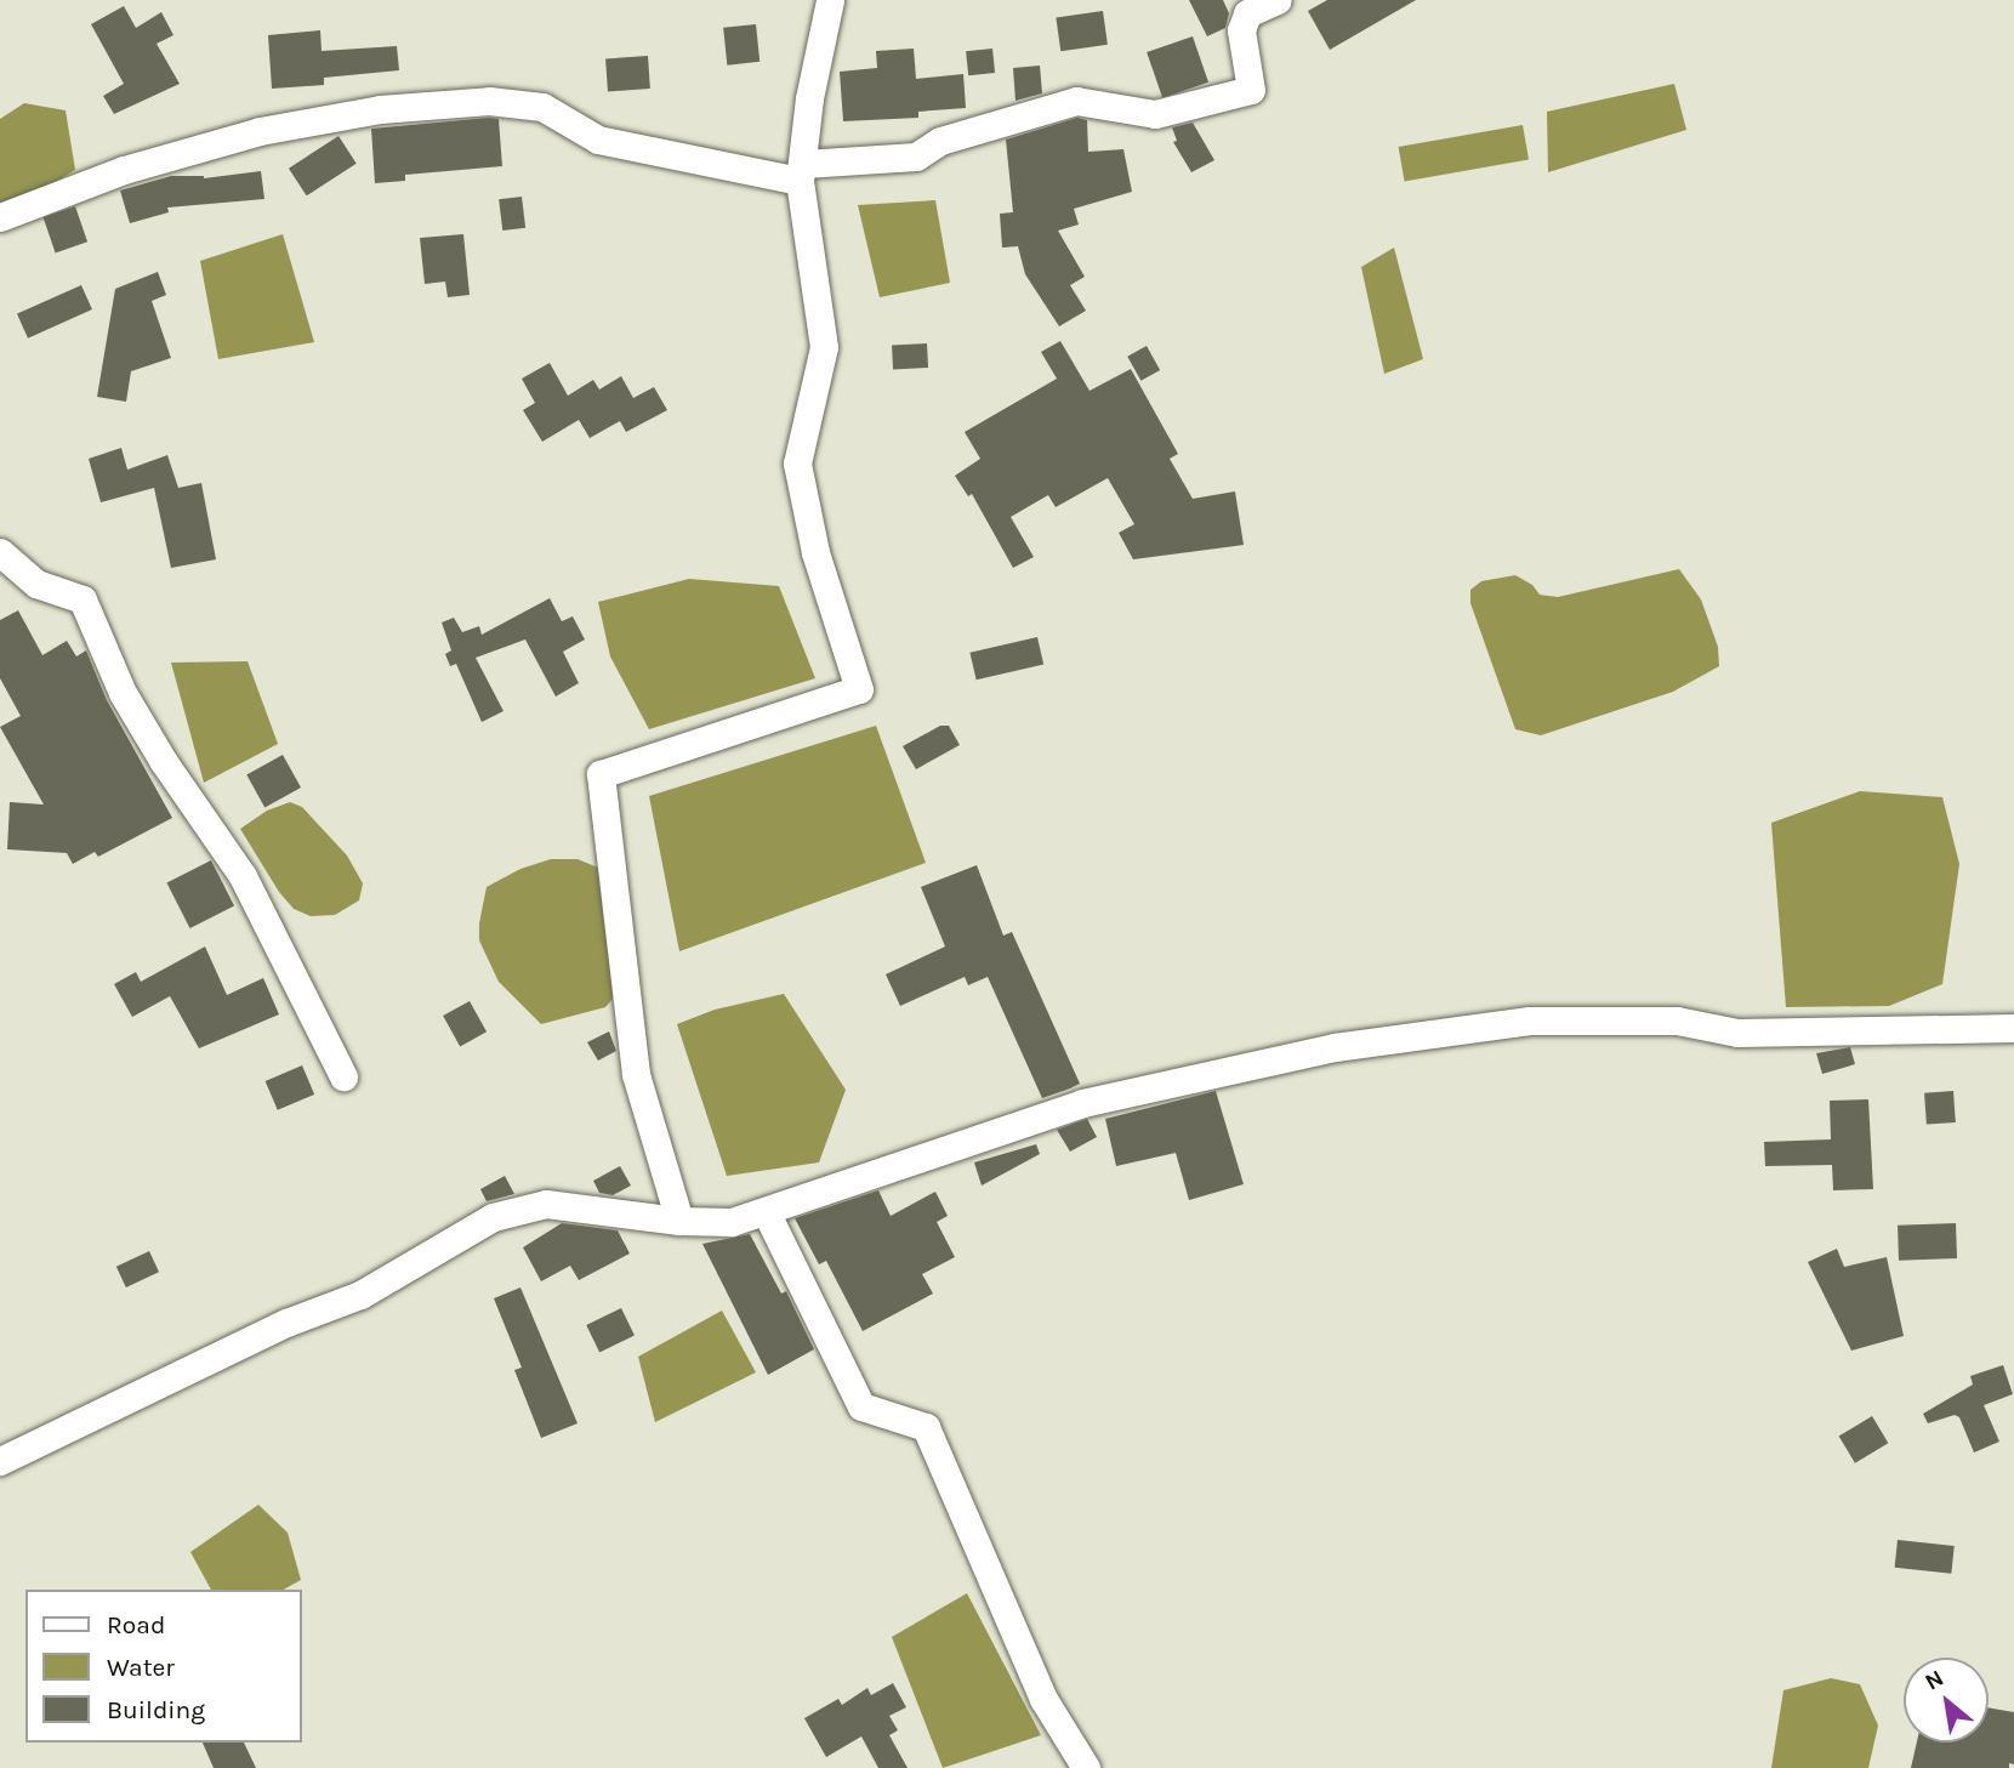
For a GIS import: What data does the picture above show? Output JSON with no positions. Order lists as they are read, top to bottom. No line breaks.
{"legend":["Road","Water","Building"],"north":"top left"}
